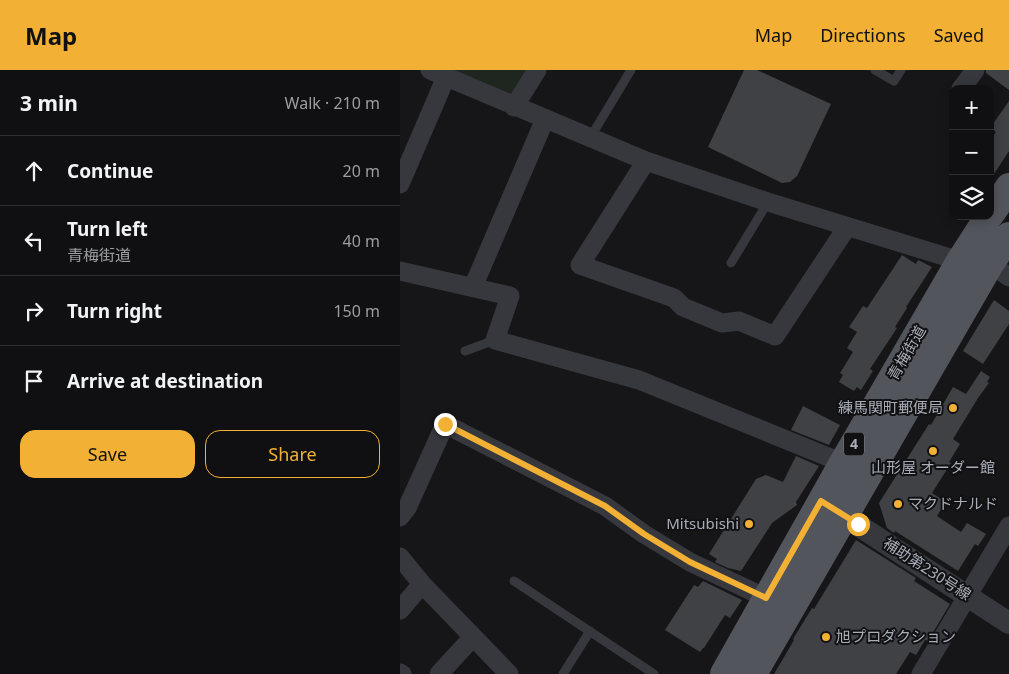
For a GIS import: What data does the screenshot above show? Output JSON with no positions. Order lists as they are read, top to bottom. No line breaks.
{"streets":{"main road":["青梅街道","4"],"street":["補助第230号線"]},"crossings":[["青梅街道","補助第230号線"]],"places":["練馬関町郵便局","山形屋 オーダー館","マクドナルド","Mitsubishi","旭プロダクション"],"page":{"header":"Map","nav":["Map","Directions","Saved"],"heading":["3 min","Walk · 210 m"],"map_buttons":["+","−"],"list":[["Continue","20 m"],["Turn left","青梅街道","40 m"],["Turn right","150 m"],"Arrive at destination"],"buttons":["Save","Share"]}}
